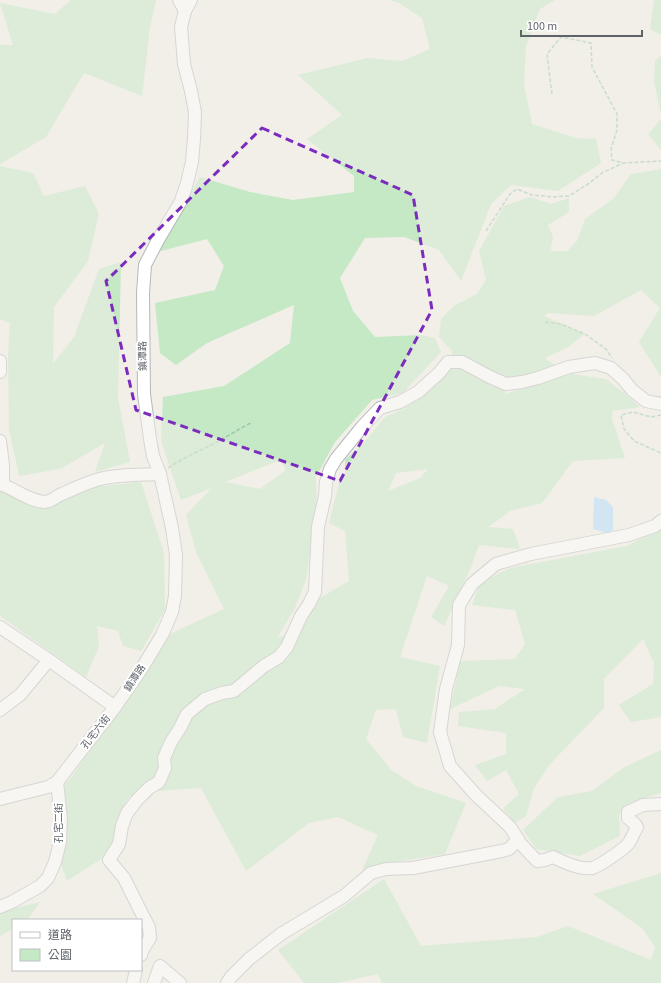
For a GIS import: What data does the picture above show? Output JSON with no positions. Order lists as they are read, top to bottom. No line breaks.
{"streets":{"street":["鎮潭路","孔宅六街","孔宅二街"]},"crossings":[["鎮潭路","孔宅六街"],["孔宅六街","孔宅二街"]],"legend":["道路","公園"],"scale_bar":"100 m"}
